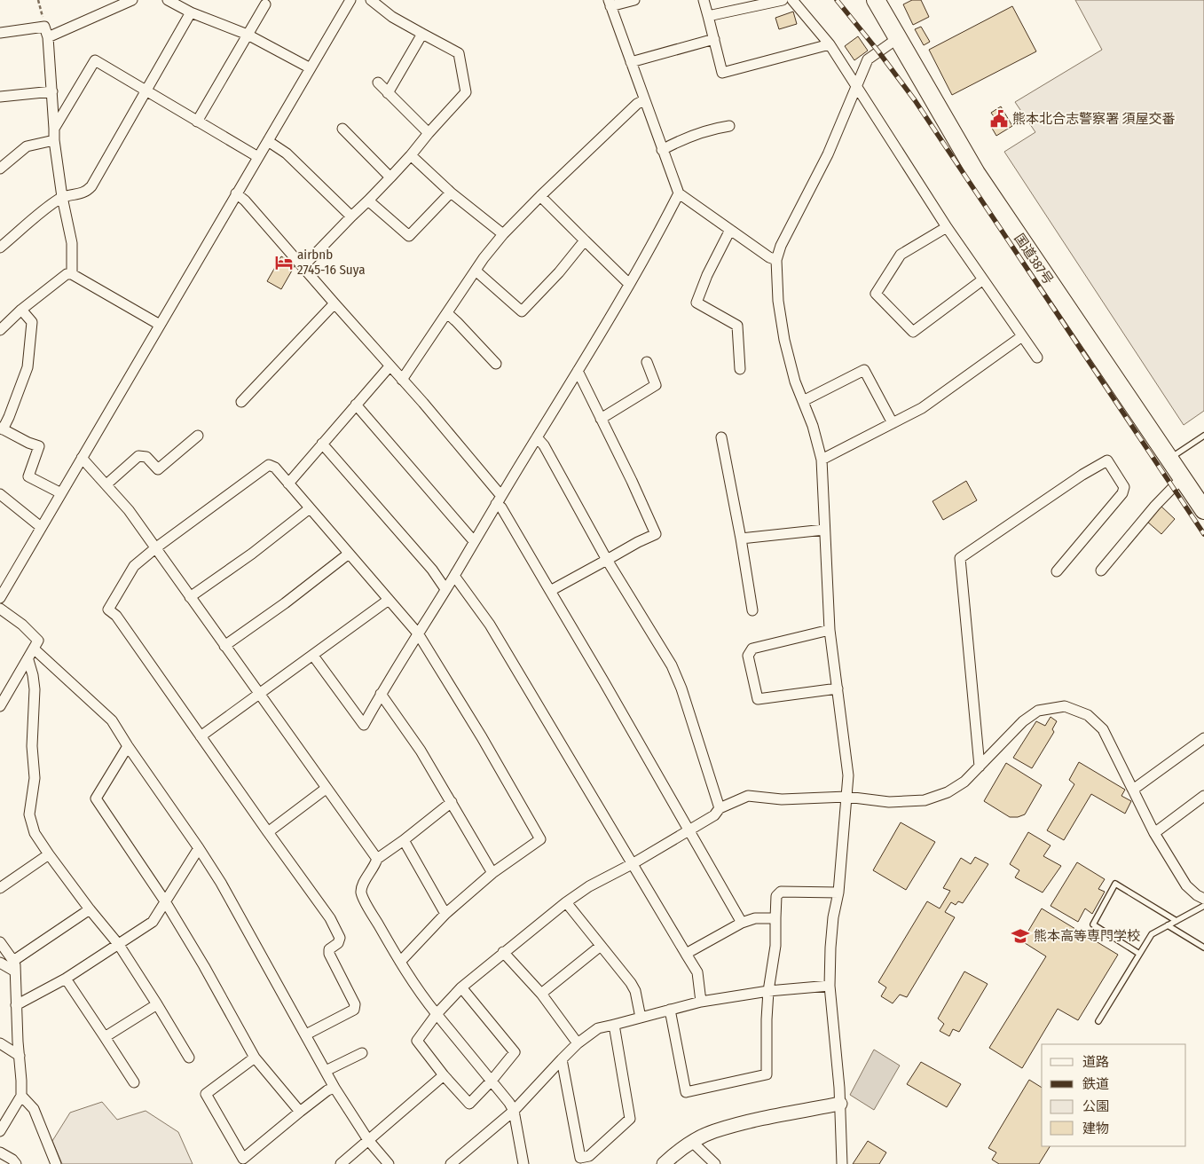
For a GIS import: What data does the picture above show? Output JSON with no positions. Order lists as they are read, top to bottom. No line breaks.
{"streets":{"highway":["国道387号"]},"places":{"public building":["熊本北合志警察署 須屋交番"],"hotel":["airbnb 2745-16 Suya"],"school or university":["熊本高等専門学校"]},"legend":["道路","鉄道","公園","建物"]}
